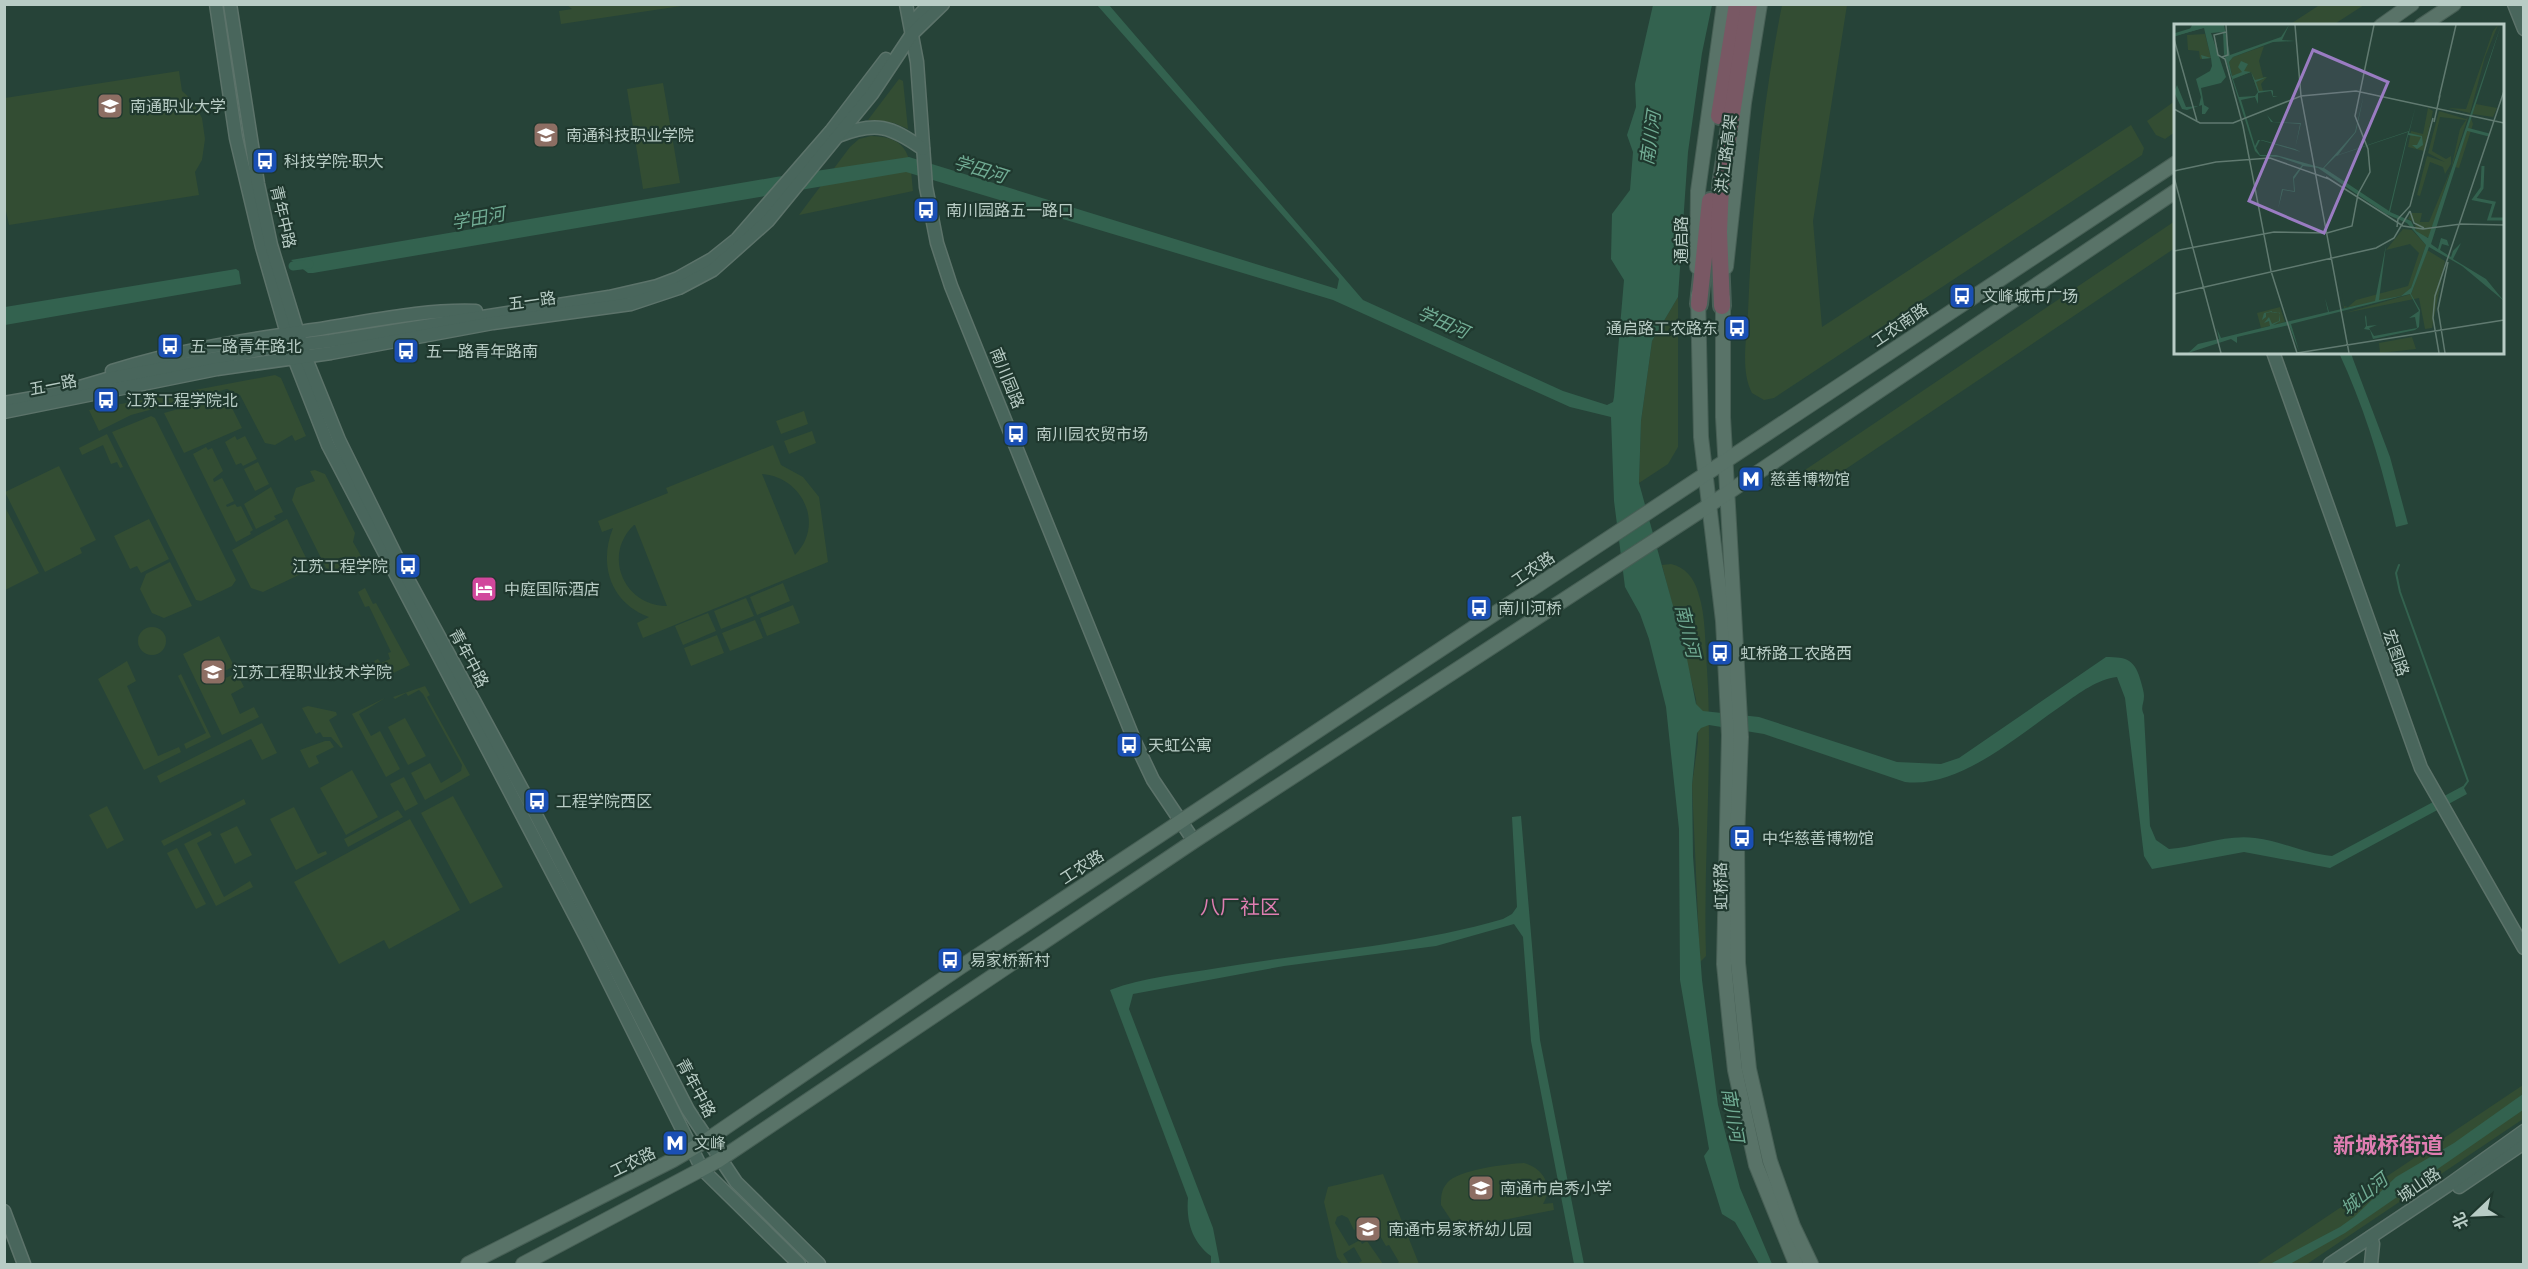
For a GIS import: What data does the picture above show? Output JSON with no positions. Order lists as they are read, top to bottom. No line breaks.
{"streets":{"highway":["洪江路高架"],"main road":["青年中路","通启路","五一路","工农南路","南川园路","工农路","宏图路","虹桥路","城山路"]},"crossings":[["洪江路高架","通启路"],["青年中路","五一路"],["青年中路","工农路"],["通启路","工农南路"],["通启路","工农路"],["通启路","虹桥路"],["五一路","南川园路"],["工农南路","工农路"],["工农南路","虹桥路"],["南川园路","工农路"],["工农路","虹桥路"]],"districts":["八厂社区","新城桥街道"],"water":["南川河","学田河","城山河"],"places":{"school or university":["南通职业大学","南通科技职业学院","江苏工程职业技术学院","南通市启秀小学","南通市易家桥幼儿园"],"bus stop":["科技学院·职大","南川园路五一路口","文峰城市广场","通启路工农路东","五一路青年路北","五一路青年路南","江苏工程学院北","南川园农贸市场","江苏工程学院","南川河桥","虹桥路工农路西","天虹公寓","工程学院西区","中华慈善博物馆","易家桥新村"],"metro station":["慈善博物馆","文峰"],"hotel":["中庭国际酒店"]},"north":"bottom left"}
